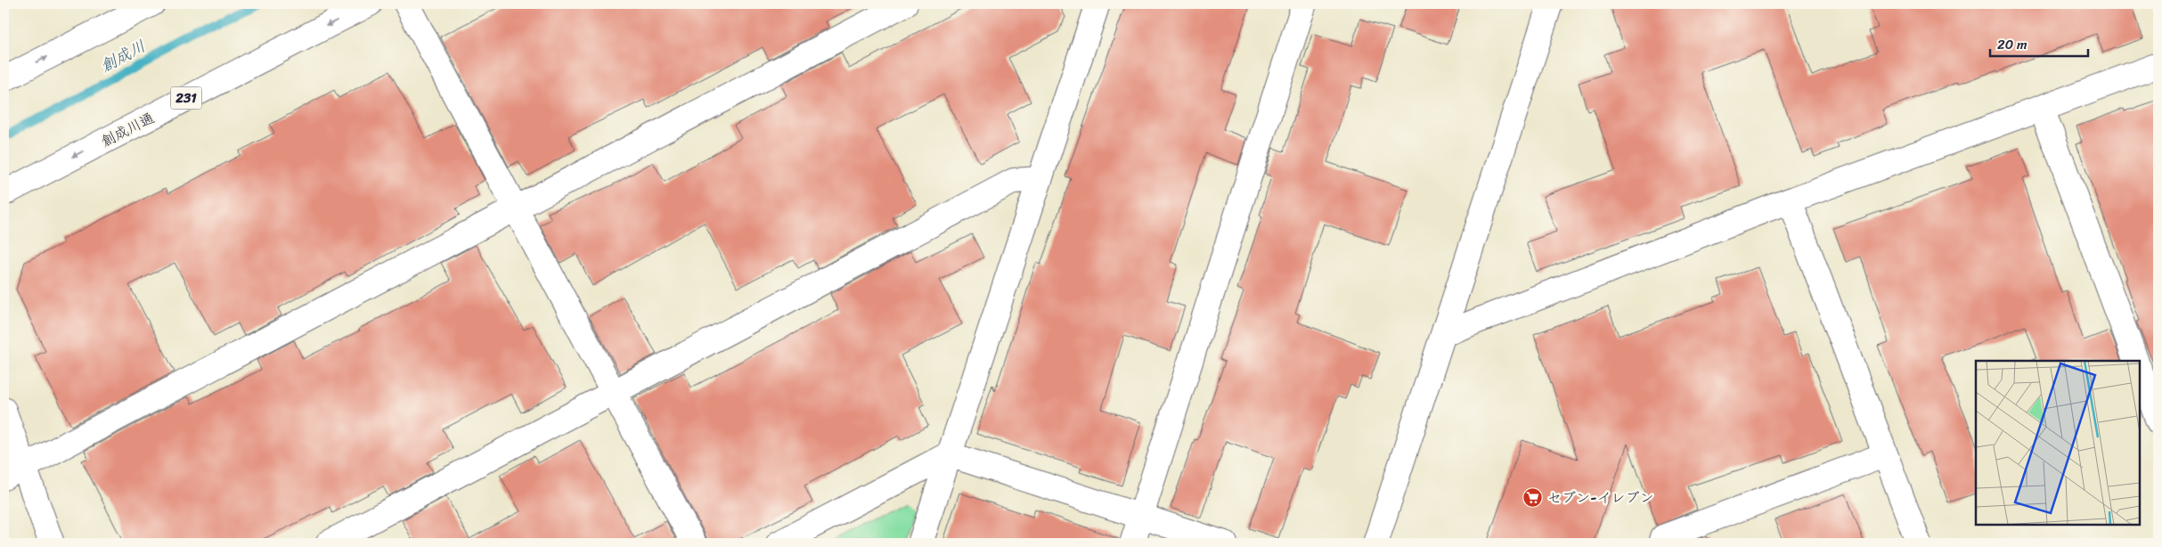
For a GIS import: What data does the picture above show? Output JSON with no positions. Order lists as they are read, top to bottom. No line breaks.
{"streets":{"main road":["231","創成川通"]},"water":["創成川"],"places":{"supermarket":["セブン-イレブン"]},"scale_bar":"20 m"}
